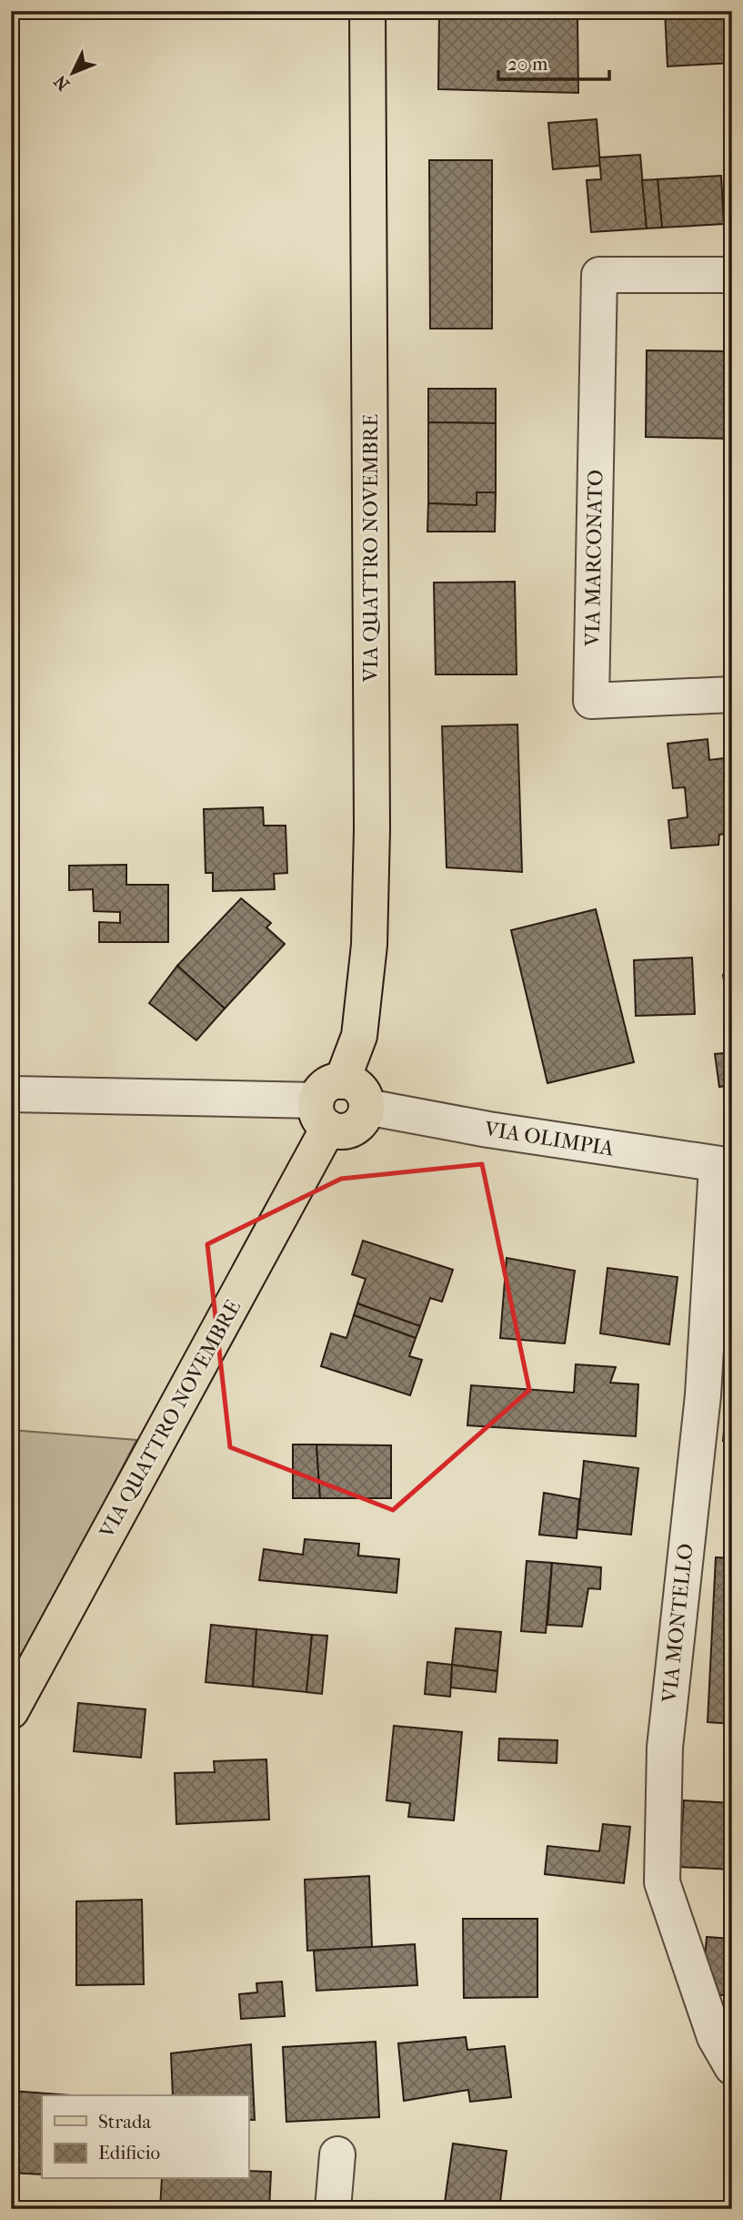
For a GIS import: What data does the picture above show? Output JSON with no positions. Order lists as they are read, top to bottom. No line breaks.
{"streets":{"main road":["VIA QUATTRO NOVEMBRE"],"street":["VIA MARCONATO","VIA OLIMPIA","VIA MONTELLO"]},"crossings":[["VIA OLIMPIA","VIA MONTELLO"]],"legend":["Strada","Edificio"],"scale_bar":"20 m","north":"bottom left"}
